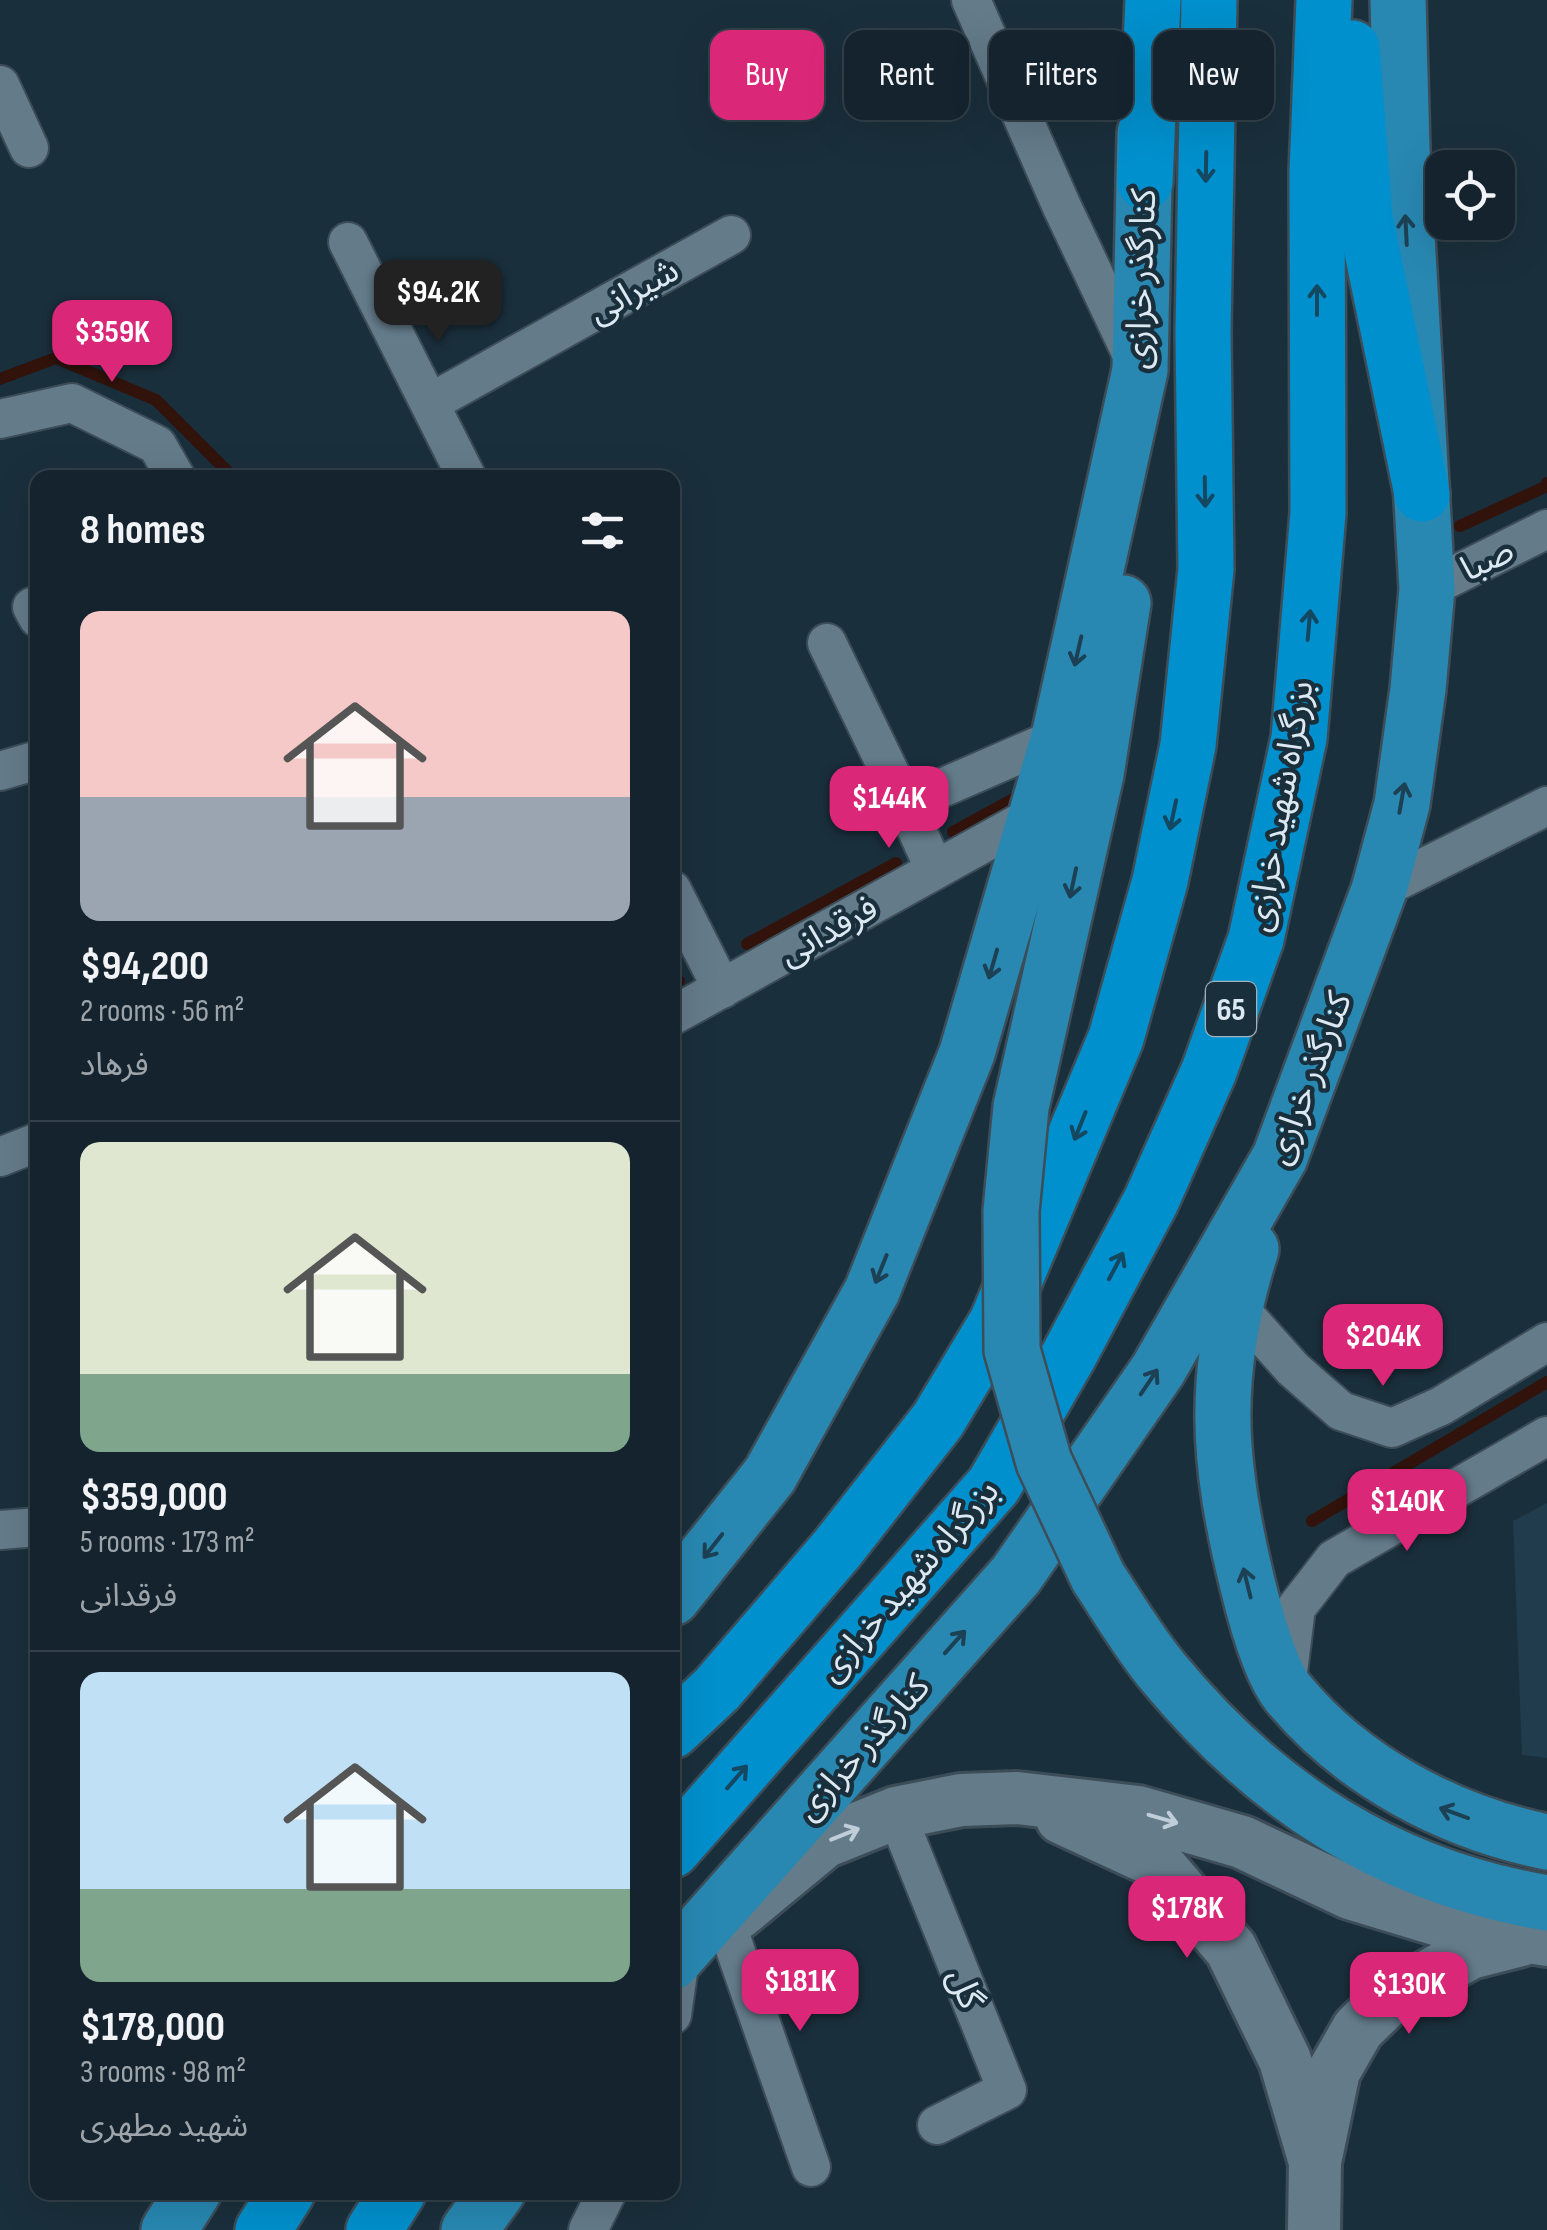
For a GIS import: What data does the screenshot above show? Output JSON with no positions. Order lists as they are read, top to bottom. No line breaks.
{"streets":{"highway":["بزرگراه شهید خرازی","65"],"main road":["کنارگذر خرازی"],"street":["شیرانی","صبا","فرقدانی","گل"]},"crossings":[["کنارگذر خرازی","صبا"],["کنارگذر خرازی","فرقدانی"]],"page":{"chip":["Buy","Rent","Filters","New"],"price":["$94.2K","$359K","$144K","$204K","$140K","$178K","$181K","$130K"],"heading":"8 homes","list":[{"name":"$94,200","note":"2 rooms · 56 m² · فرهاد"},{"name":"$359,000","note":"5 rooms · 173 m² · فرقدانی"},{"name":"$178,000","note":"3 rooms · 98 m² · شهید مطهری"}]}}
